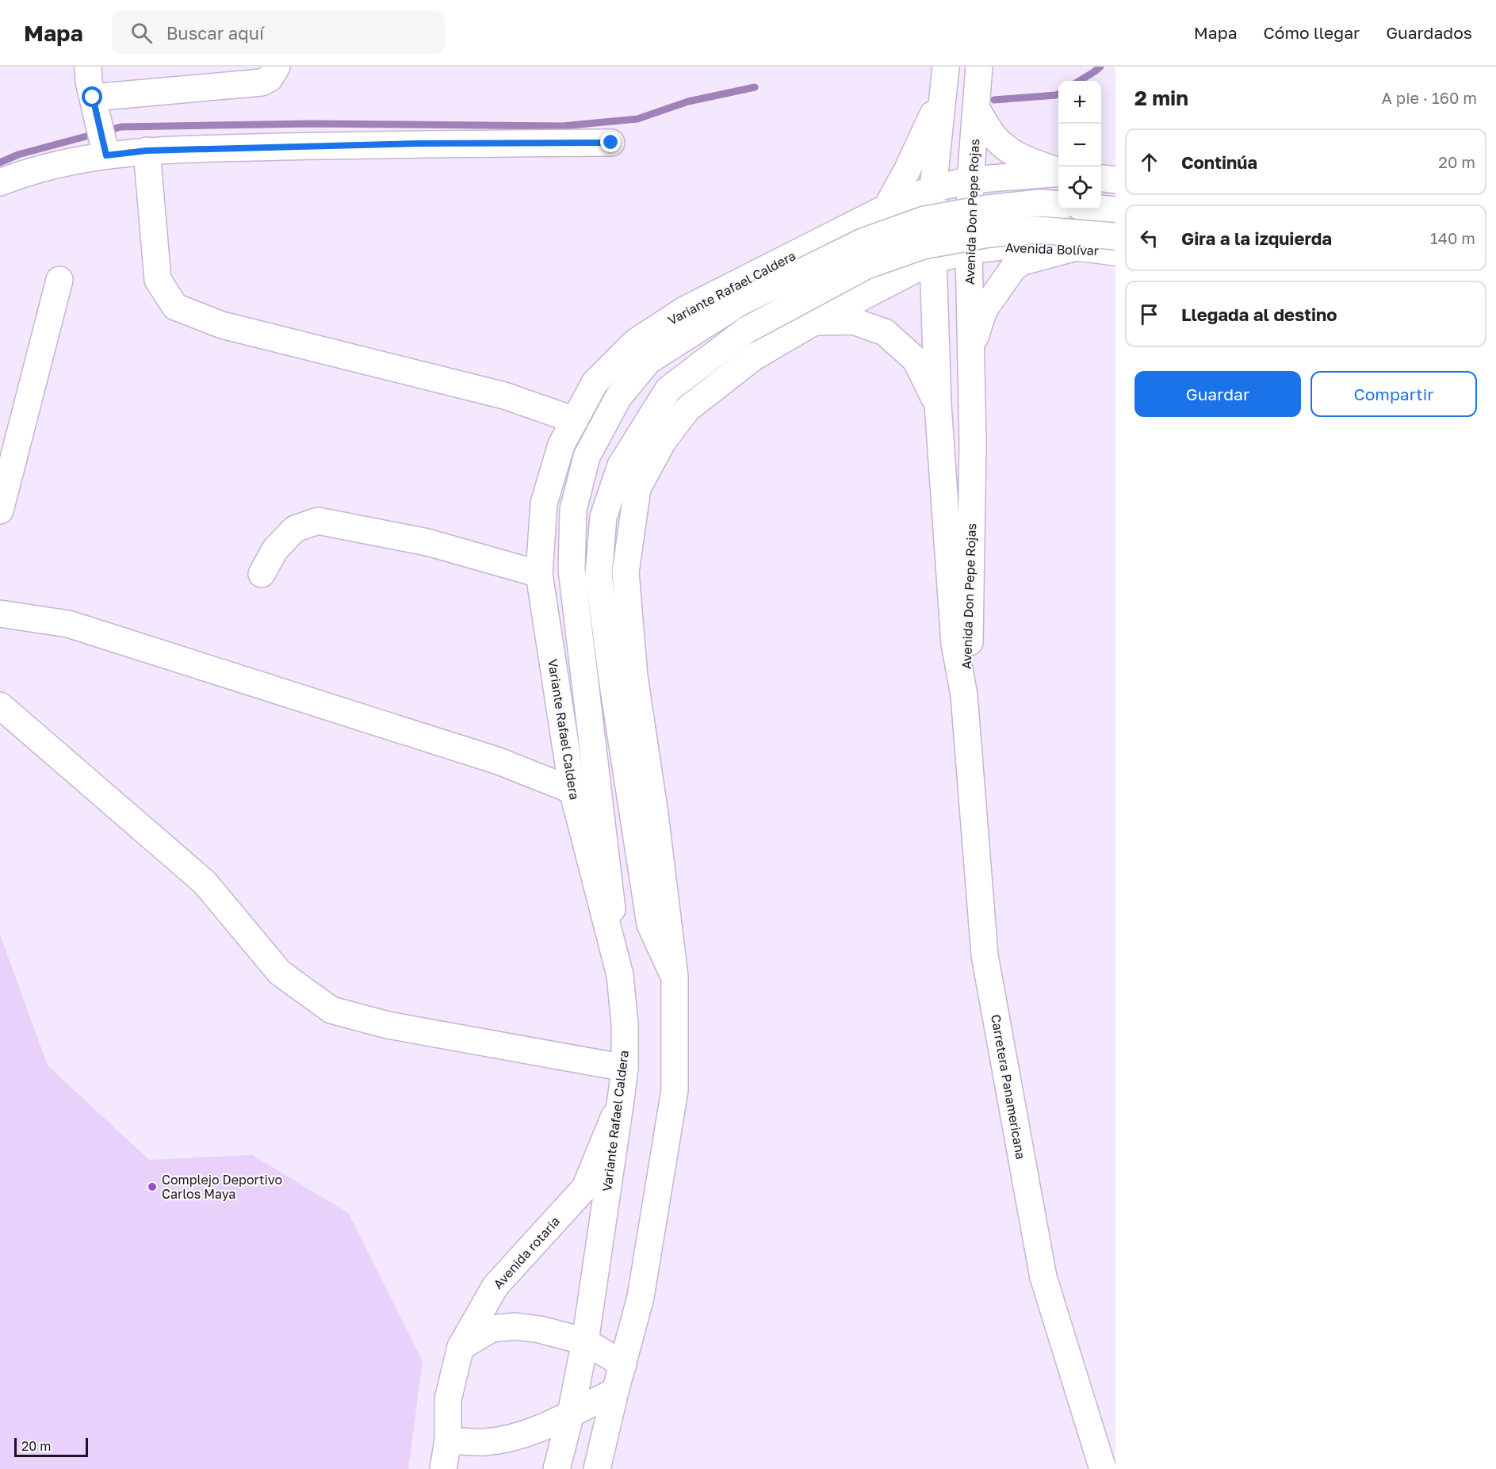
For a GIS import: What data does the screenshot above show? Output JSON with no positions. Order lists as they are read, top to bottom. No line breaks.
{"streets":{"main road":["Avenida Don Pepe Rojas","Avenida Bolívar","Variante Rafael Caldera","Carretera Panamericana","Avenida rotaria"]},"crossings":[["Avenida Don Pepe Rojas","Avenida Bolívar"],["Avenida Don Pepe Rojas","Variante Rafael Caldera"],["Avenida Don Pepe Rojas","Carretera Panamericana"],["Variante Rafael Caldera","Avenida rotaria"]],"places":["Complejo Deportivo Carlos Maya"],"scale_bar":"20 m","page":{"header":"Mapa","search":"Buscar aquí","nav":["Mapa","Cómo llegar","Guardados"],"heading":["2 min","A pie · 160 m"],"map_buttons":["+","−"],"list":[["Continúa","20 m"],["Gira a la izquierda","140 m"],"Llegada al destino"],"buttons":["Guardar","Compartir"],"scale":"20 m"}}
